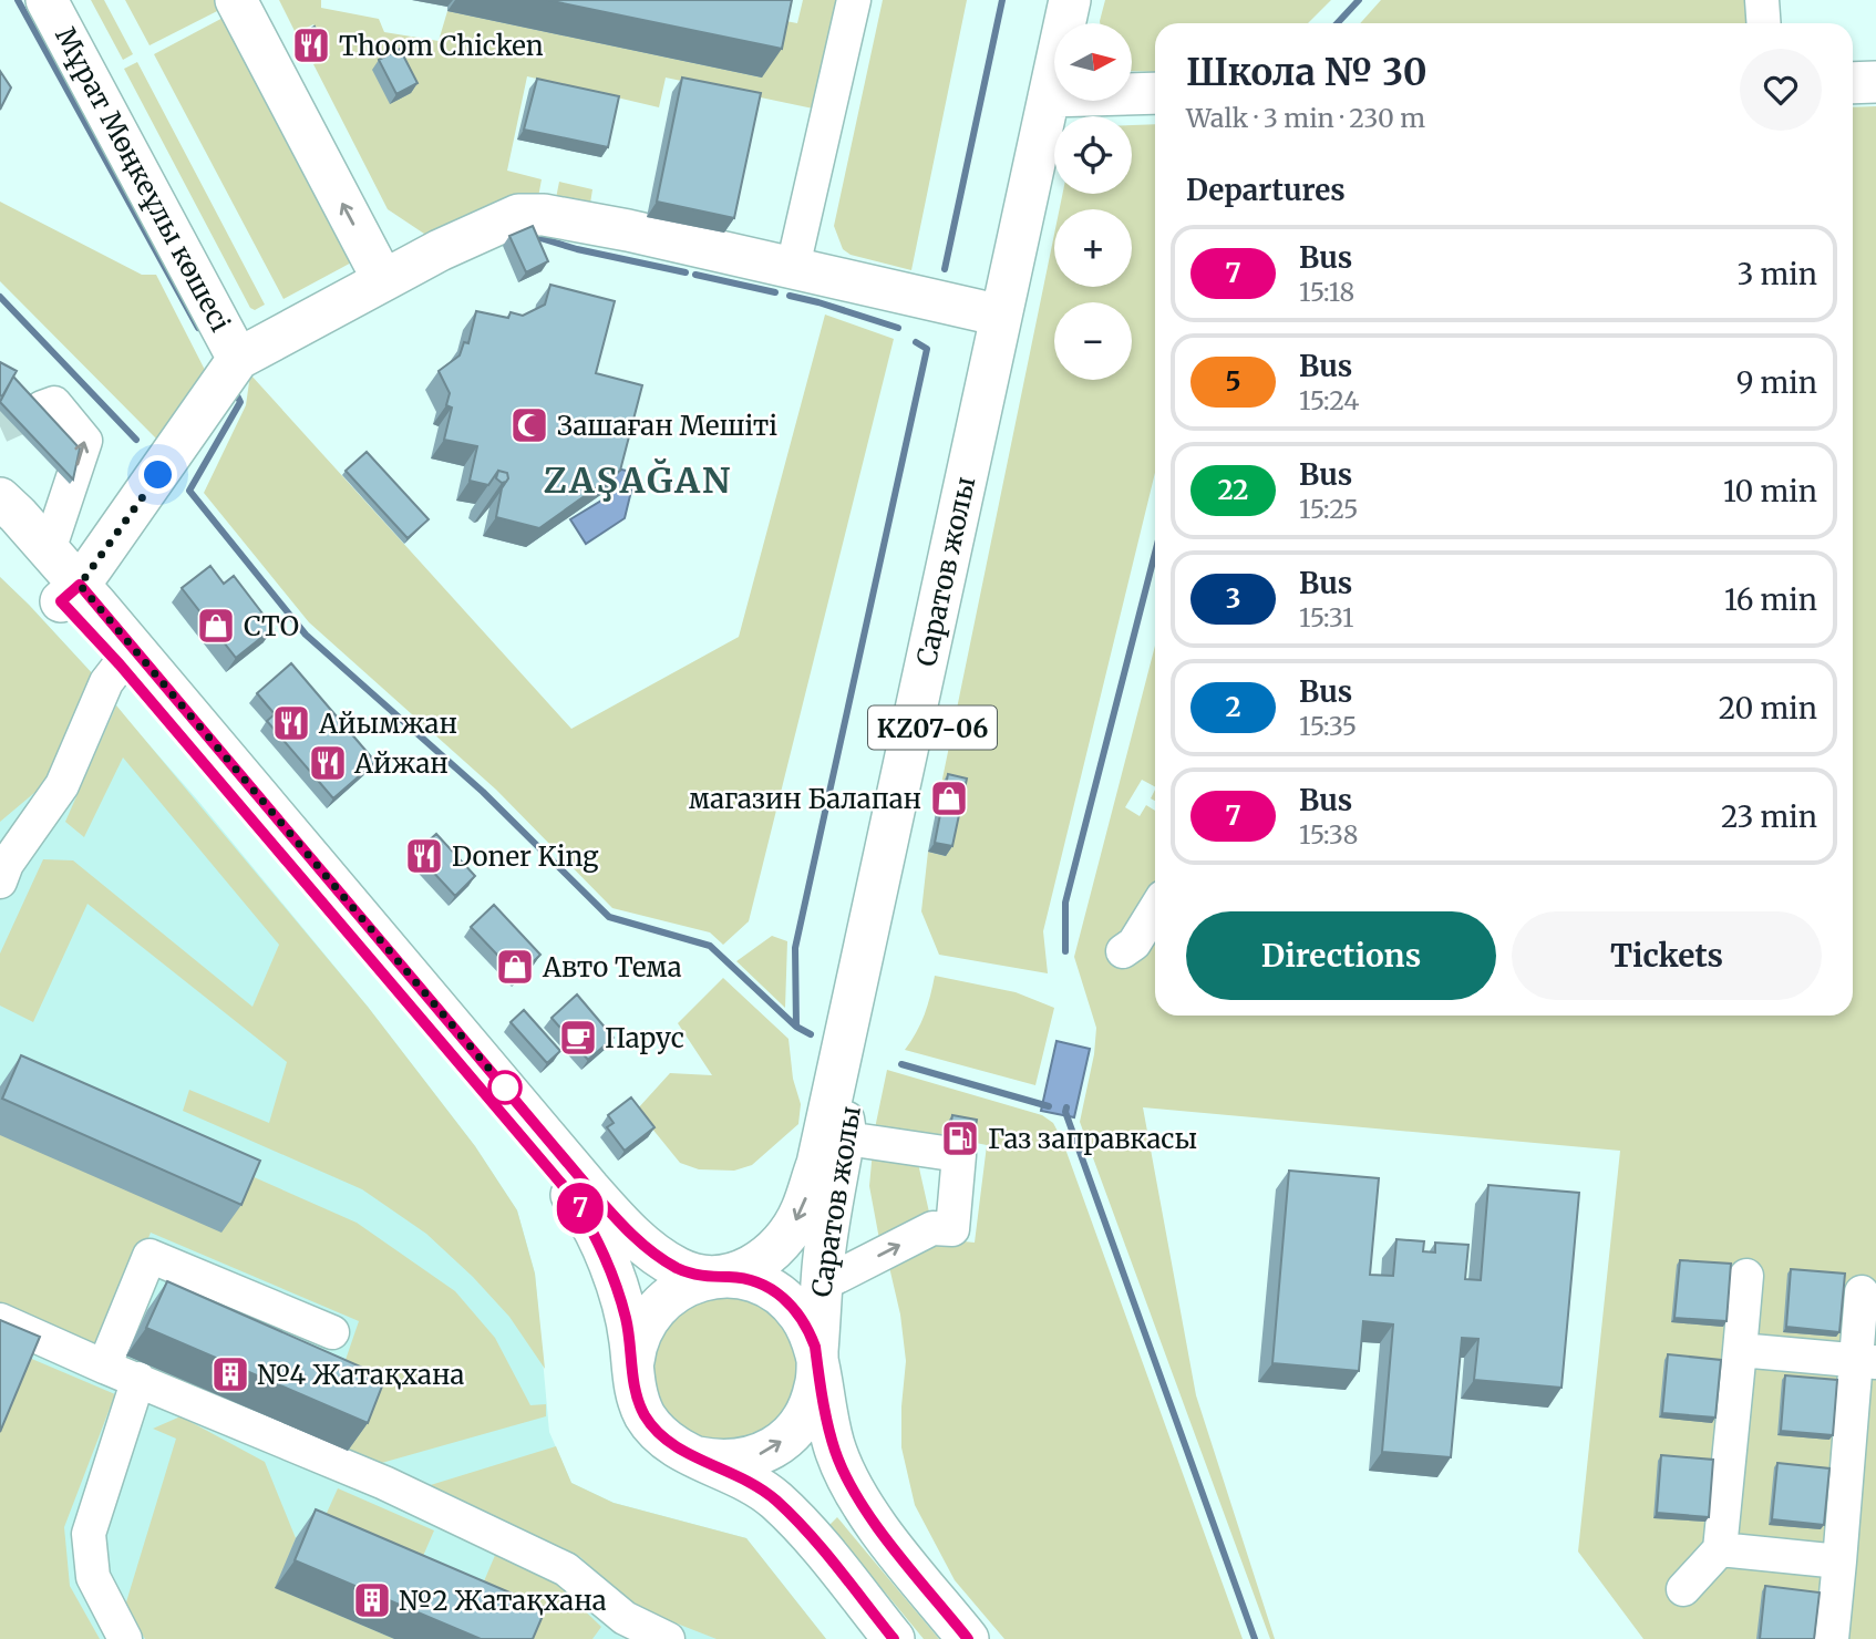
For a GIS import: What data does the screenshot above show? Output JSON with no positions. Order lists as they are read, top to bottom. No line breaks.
{"streets":{"main road":["Мұрат Мөңкеұлы көшесі","Саратов жолы","KZ07-06"]},"districts":["ZAŞAĞAN"],"places":{"restaurant":["Thoom Chicken","Айымжан","Айжан","Doner King"],"mosque":["Зашаған Мешіті"],"shop":["СТО","магазин Балапан","Авто Тема"],"cafe":["Парус"],"fuel station":["Газ заправкасы"],"building":["№4 Жатақхана","№2 Жатақхана"]},"lines":["bus line 7"],"north":"right","page":{"on_map":"7","map_buttons":["+","−"],"heading":[["Школа № 30","Walk · 3 min · 230 m"],"Departures"],"list":[{"mark":"7","name":"Bus","note":"15:18","value":"3 min"},{"mark":"5","name":"Bus","note":"15:24","value":"9 min"},{"mark":"22","name":"Bus","note":"15:25","value":"10 min"},{"mark":"3","name":"Bus","note":"15:31","value":"16 min"},{"mark":"2","name":"Bus","note":"15:35","value":"20 min"},{"mark":"7","name":"Bus","note":"15:38","value":"23 min"}],"buttons":["Directions","Tickets"]}}
